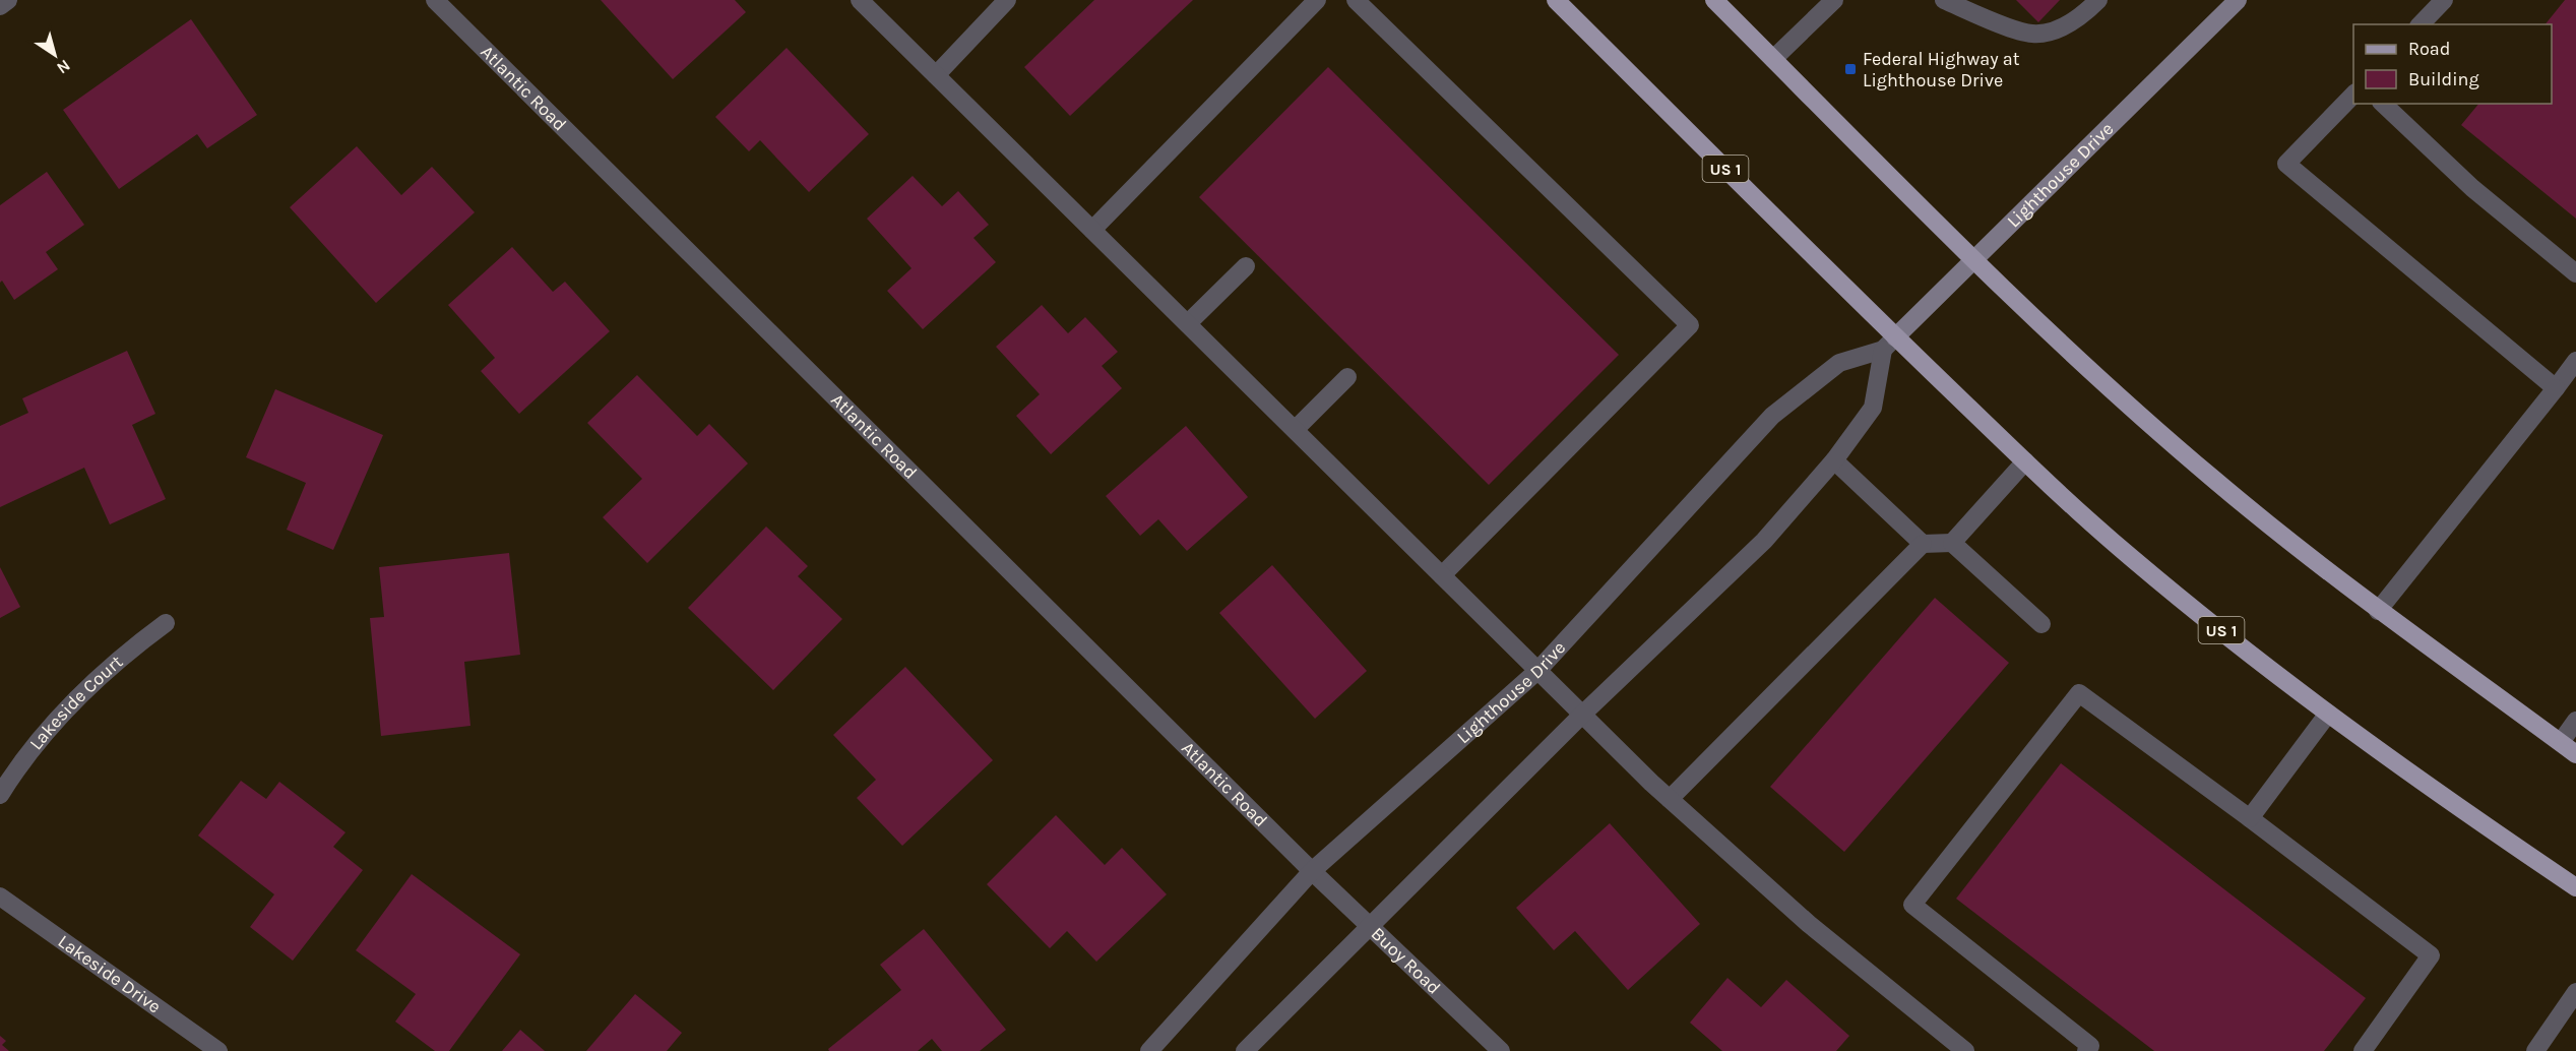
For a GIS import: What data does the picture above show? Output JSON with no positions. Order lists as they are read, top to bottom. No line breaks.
{"streets":{"main road":["US 1"],"street":["Atlantic Road","Lighthouse Drive","Lakeside Court","Buoy Road","Lakeside Drive"]},"crossings":[["Atlantic Road","Lighthouse Drive"],["Atlantic Road","Buoy Road"],["US 1","Lighthouse Drive"],["Lighthouse Drive","Buoy Road"]],"places":{"transit":["Federal Highway at Lighthouse Drive"]},"legend":["Road","Building"],"north":"bottom right"}
